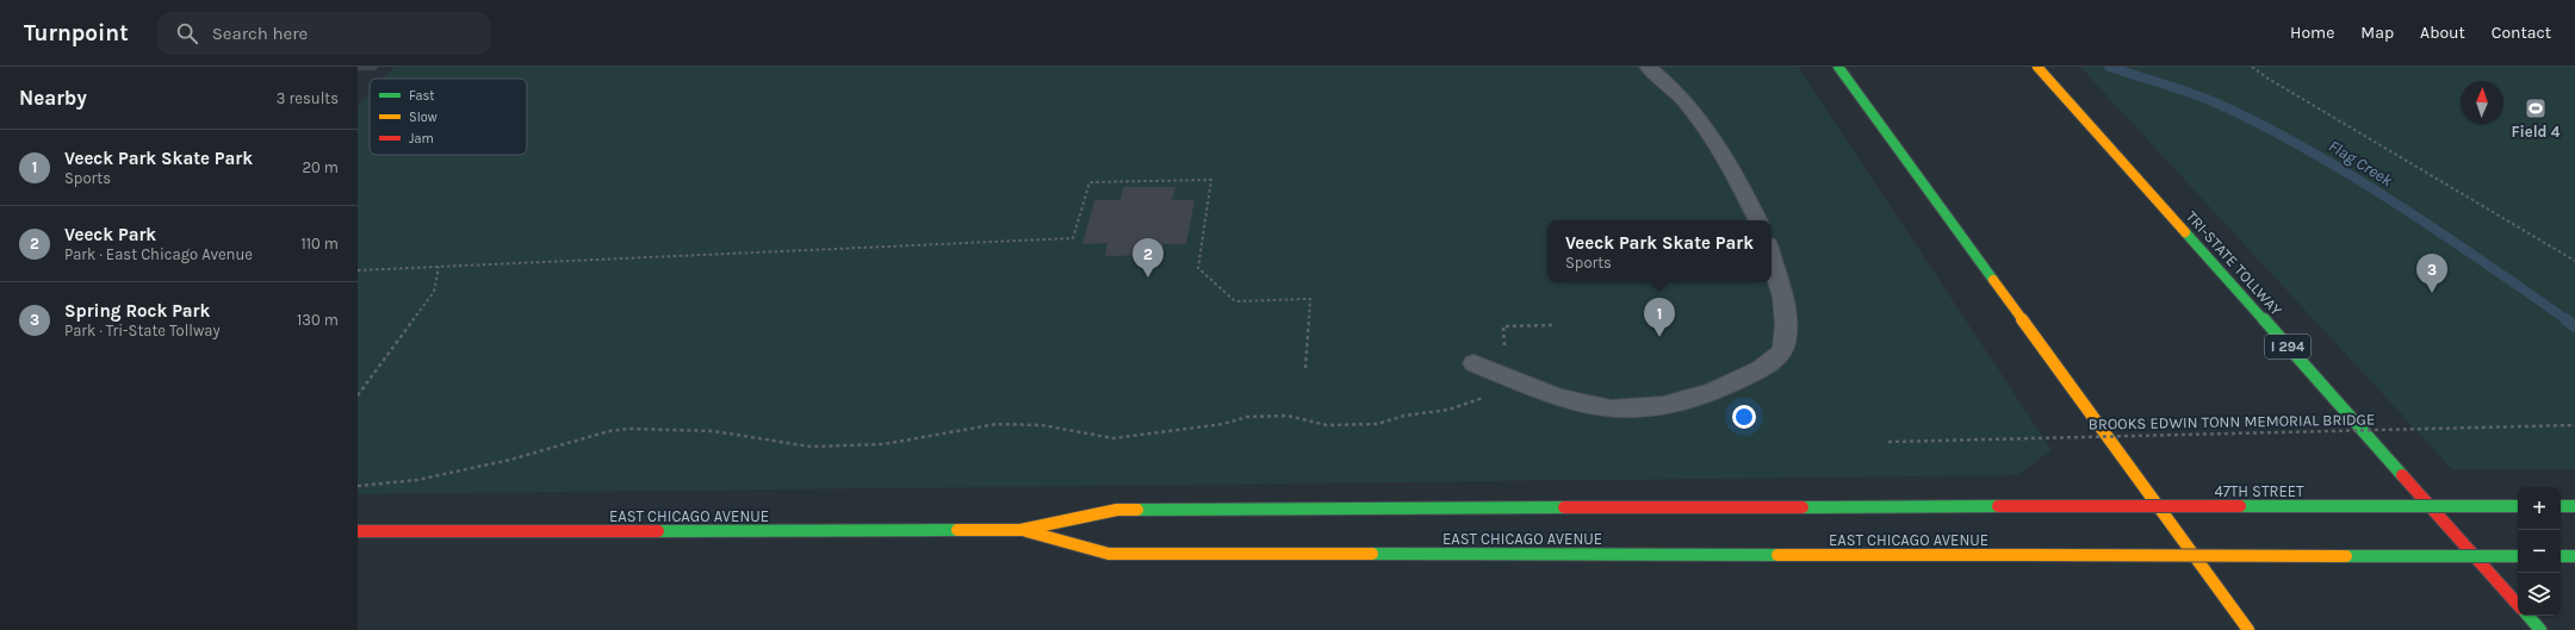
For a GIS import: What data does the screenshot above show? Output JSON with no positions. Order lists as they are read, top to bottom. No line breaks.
{"streets":{"main road":["TRI-STATE TOLLWAY","I 294","47TH STREET","EAST CHICAGO AVENUE"],"path":["BROOKS EDWIN TONN MEMORIAL BRIDGE"]},"crossings":[["47TH STREET","EAST CHICAGO AVENUE"]],"water":["Flag Creek"],"places":{"sports":["Field 4"]},"legend":["Fast","Slow","Jam"],"north":"top","page":{"header":"Turnpoint","search":"Search here","nav":["Home","Map","About","Contact"],"heading":["Nearby","3 results"],"list":[{"mark":"1","name":"Veeck Park Skate Park","note":"Sports","value":"20 m"},{"mark":"2","name":"Veeck Park","note":"Park · East Chicago Avenue","value":"110 m"},{"mark":"3","name":"Spring Rock Park","note":"Park · Tri-State Tollway","value":"130 m"}],"popup":["Veeck Park Skate Park","Sports"],"pins":["2","3","1"],"map_buttons":["+","−"]}}
